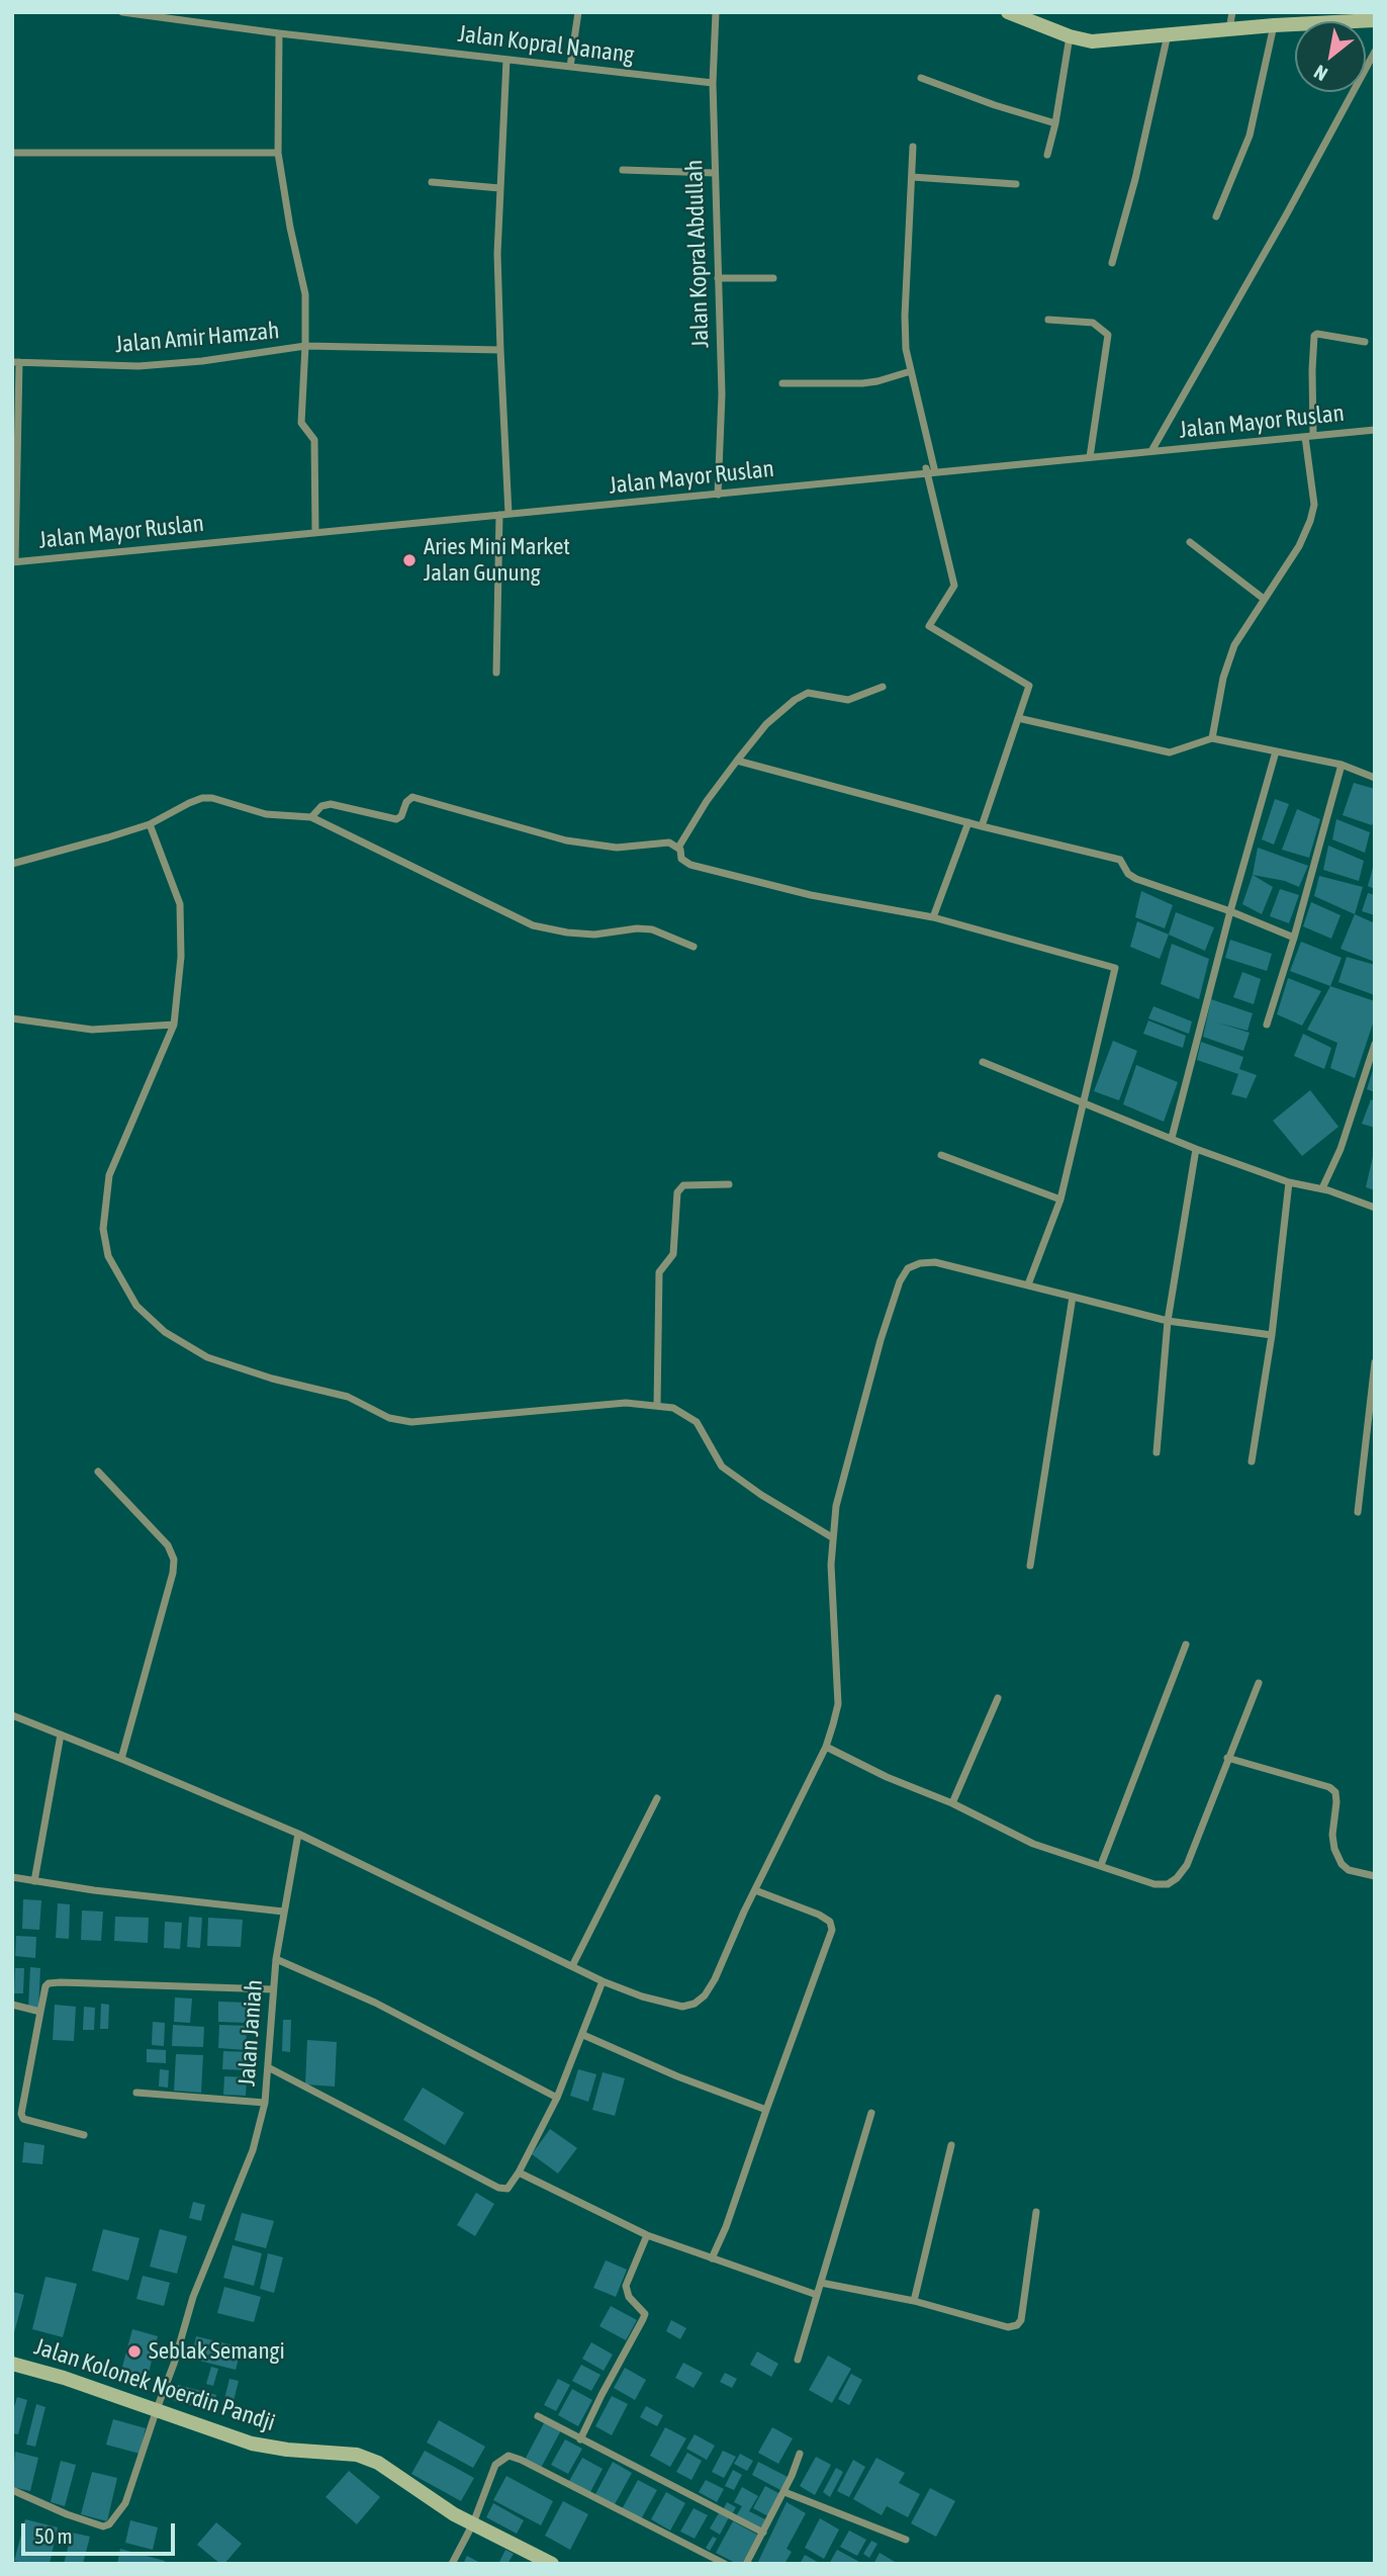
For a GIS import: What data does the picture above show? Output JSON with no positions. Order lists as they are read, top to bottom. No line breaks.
{"streets":{"street":["Jalan Kopral Nanang","Jalan Kopral Abdullah","Jalan Amir Hamzah","Jalan Mayor Ruslan","Jalan Janiah","Jalan Kolonek Noerdin Pandji"]},"crossings":[["Jalan Kopral Nanang","Jalan Kopral Abdullah"],["Jalan Kopral Nanang","Jalan Amir Hamzah"],["Jalan Kopral Abdullah","Jalan Mayor Ruslan"],["Jalan Amir Hamzah","Jalan Mayor Ruslan"],["Jalan Janiah","Jalan Kolonek Noerdin Pandji"]],"places":["Aries Mini Market Jalan Gunung","Seblak Semangi"],"scale_bar":"50 m","north":"bottom left"}
